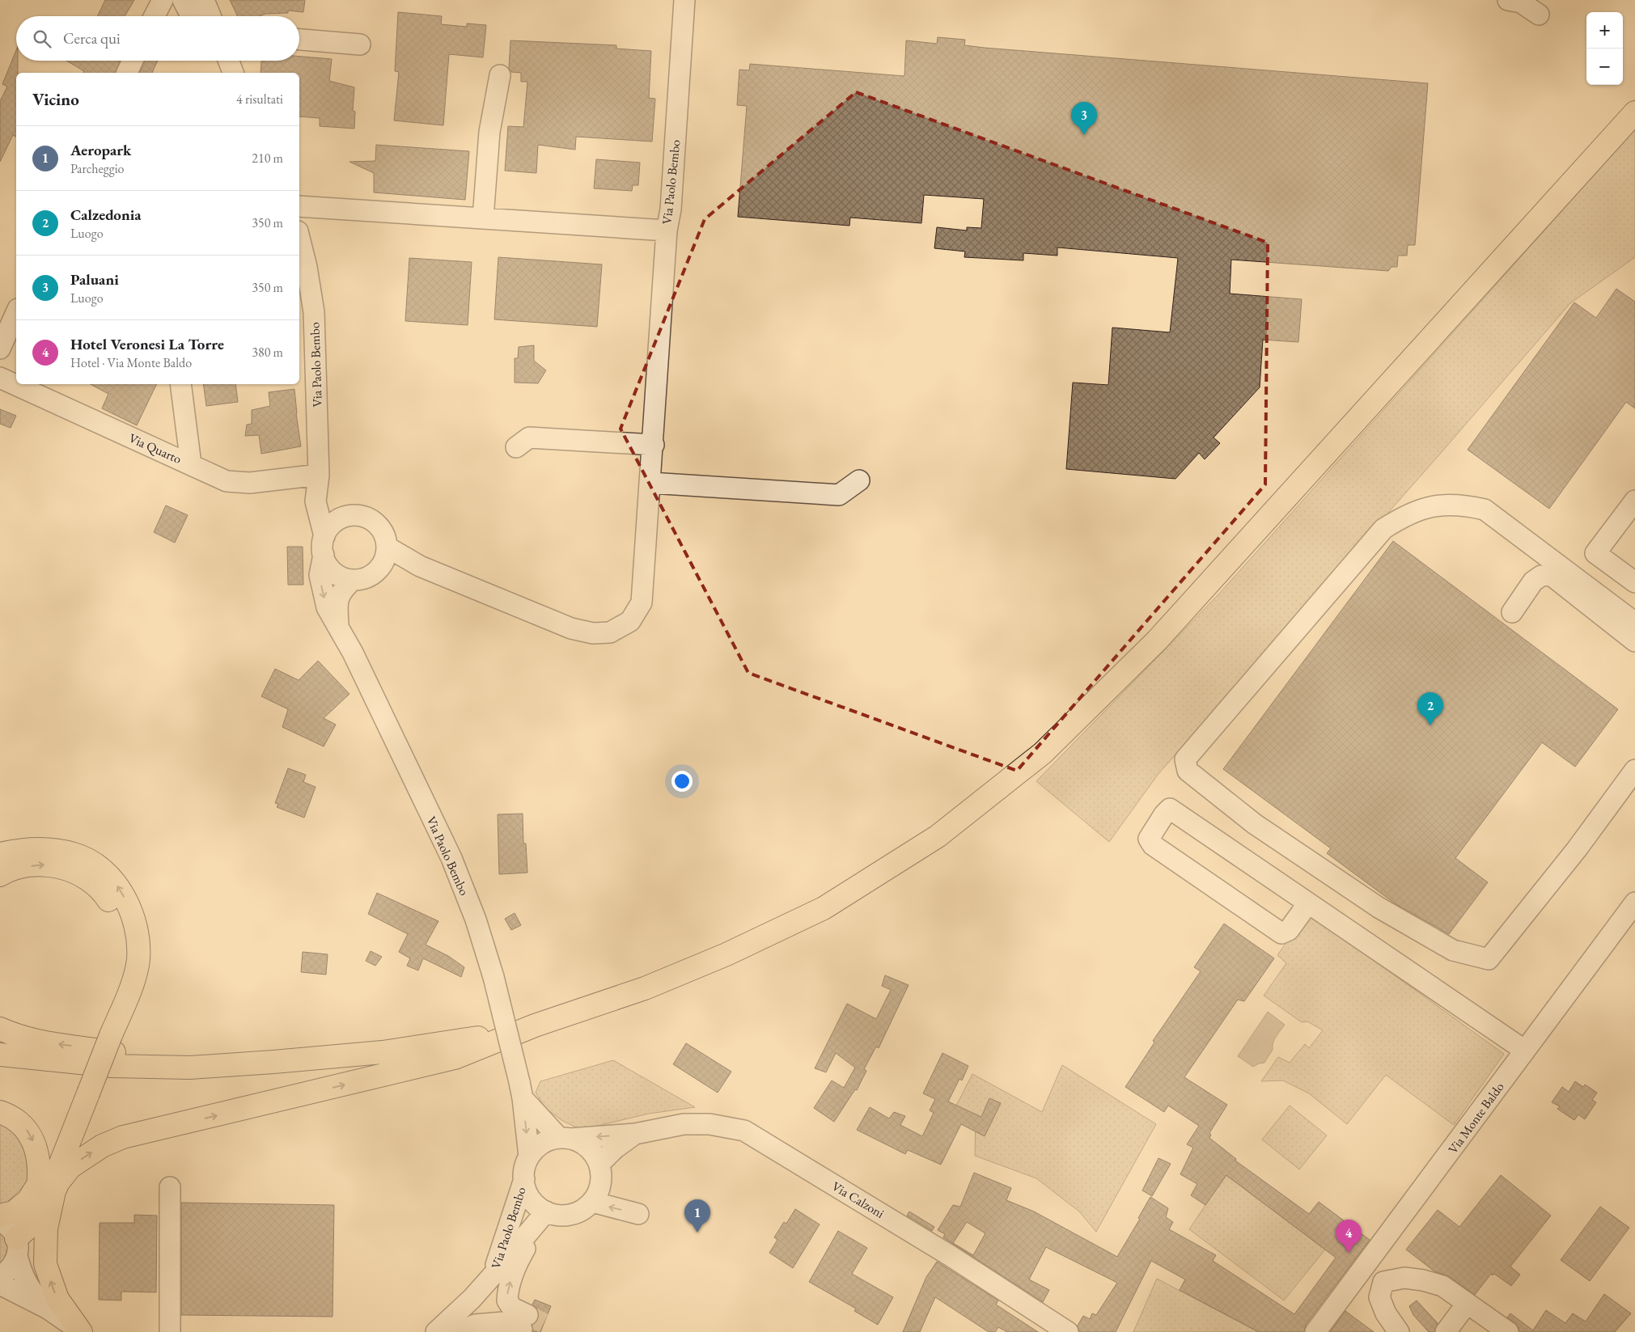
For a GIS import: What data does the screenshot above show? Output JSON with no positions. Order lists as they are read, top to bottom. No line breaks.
{"streets":{"street":["Via Paolo Bembo","Via Quarto","Via Monte Baldo","Via Calzoni"]},"crossings":[["Via Paolo Bembo","Via Quarto"],["Via Paolo Bembo","Via Calzoni"]],"page":{"map_buttons":["+","−"],"search":"Cerca qui","heading":["Vicino","4 risultati"],"pins":["3","2","1","4"],"list":[{"mark":"1","name":"Aeropark","note":"Parcheggio","value":"210 m"},{"mark":"2","name":"Calzedonia","note":"Luogo","value":"350 m"},{"mark":"3","name":"Paluani","note":"Luogo","value":"350 m"},{"mark":"4","name":"Hotel Veronesi La Torre","note":"Hotel · Via Monte Baldo","value":"380 m"}]}}
